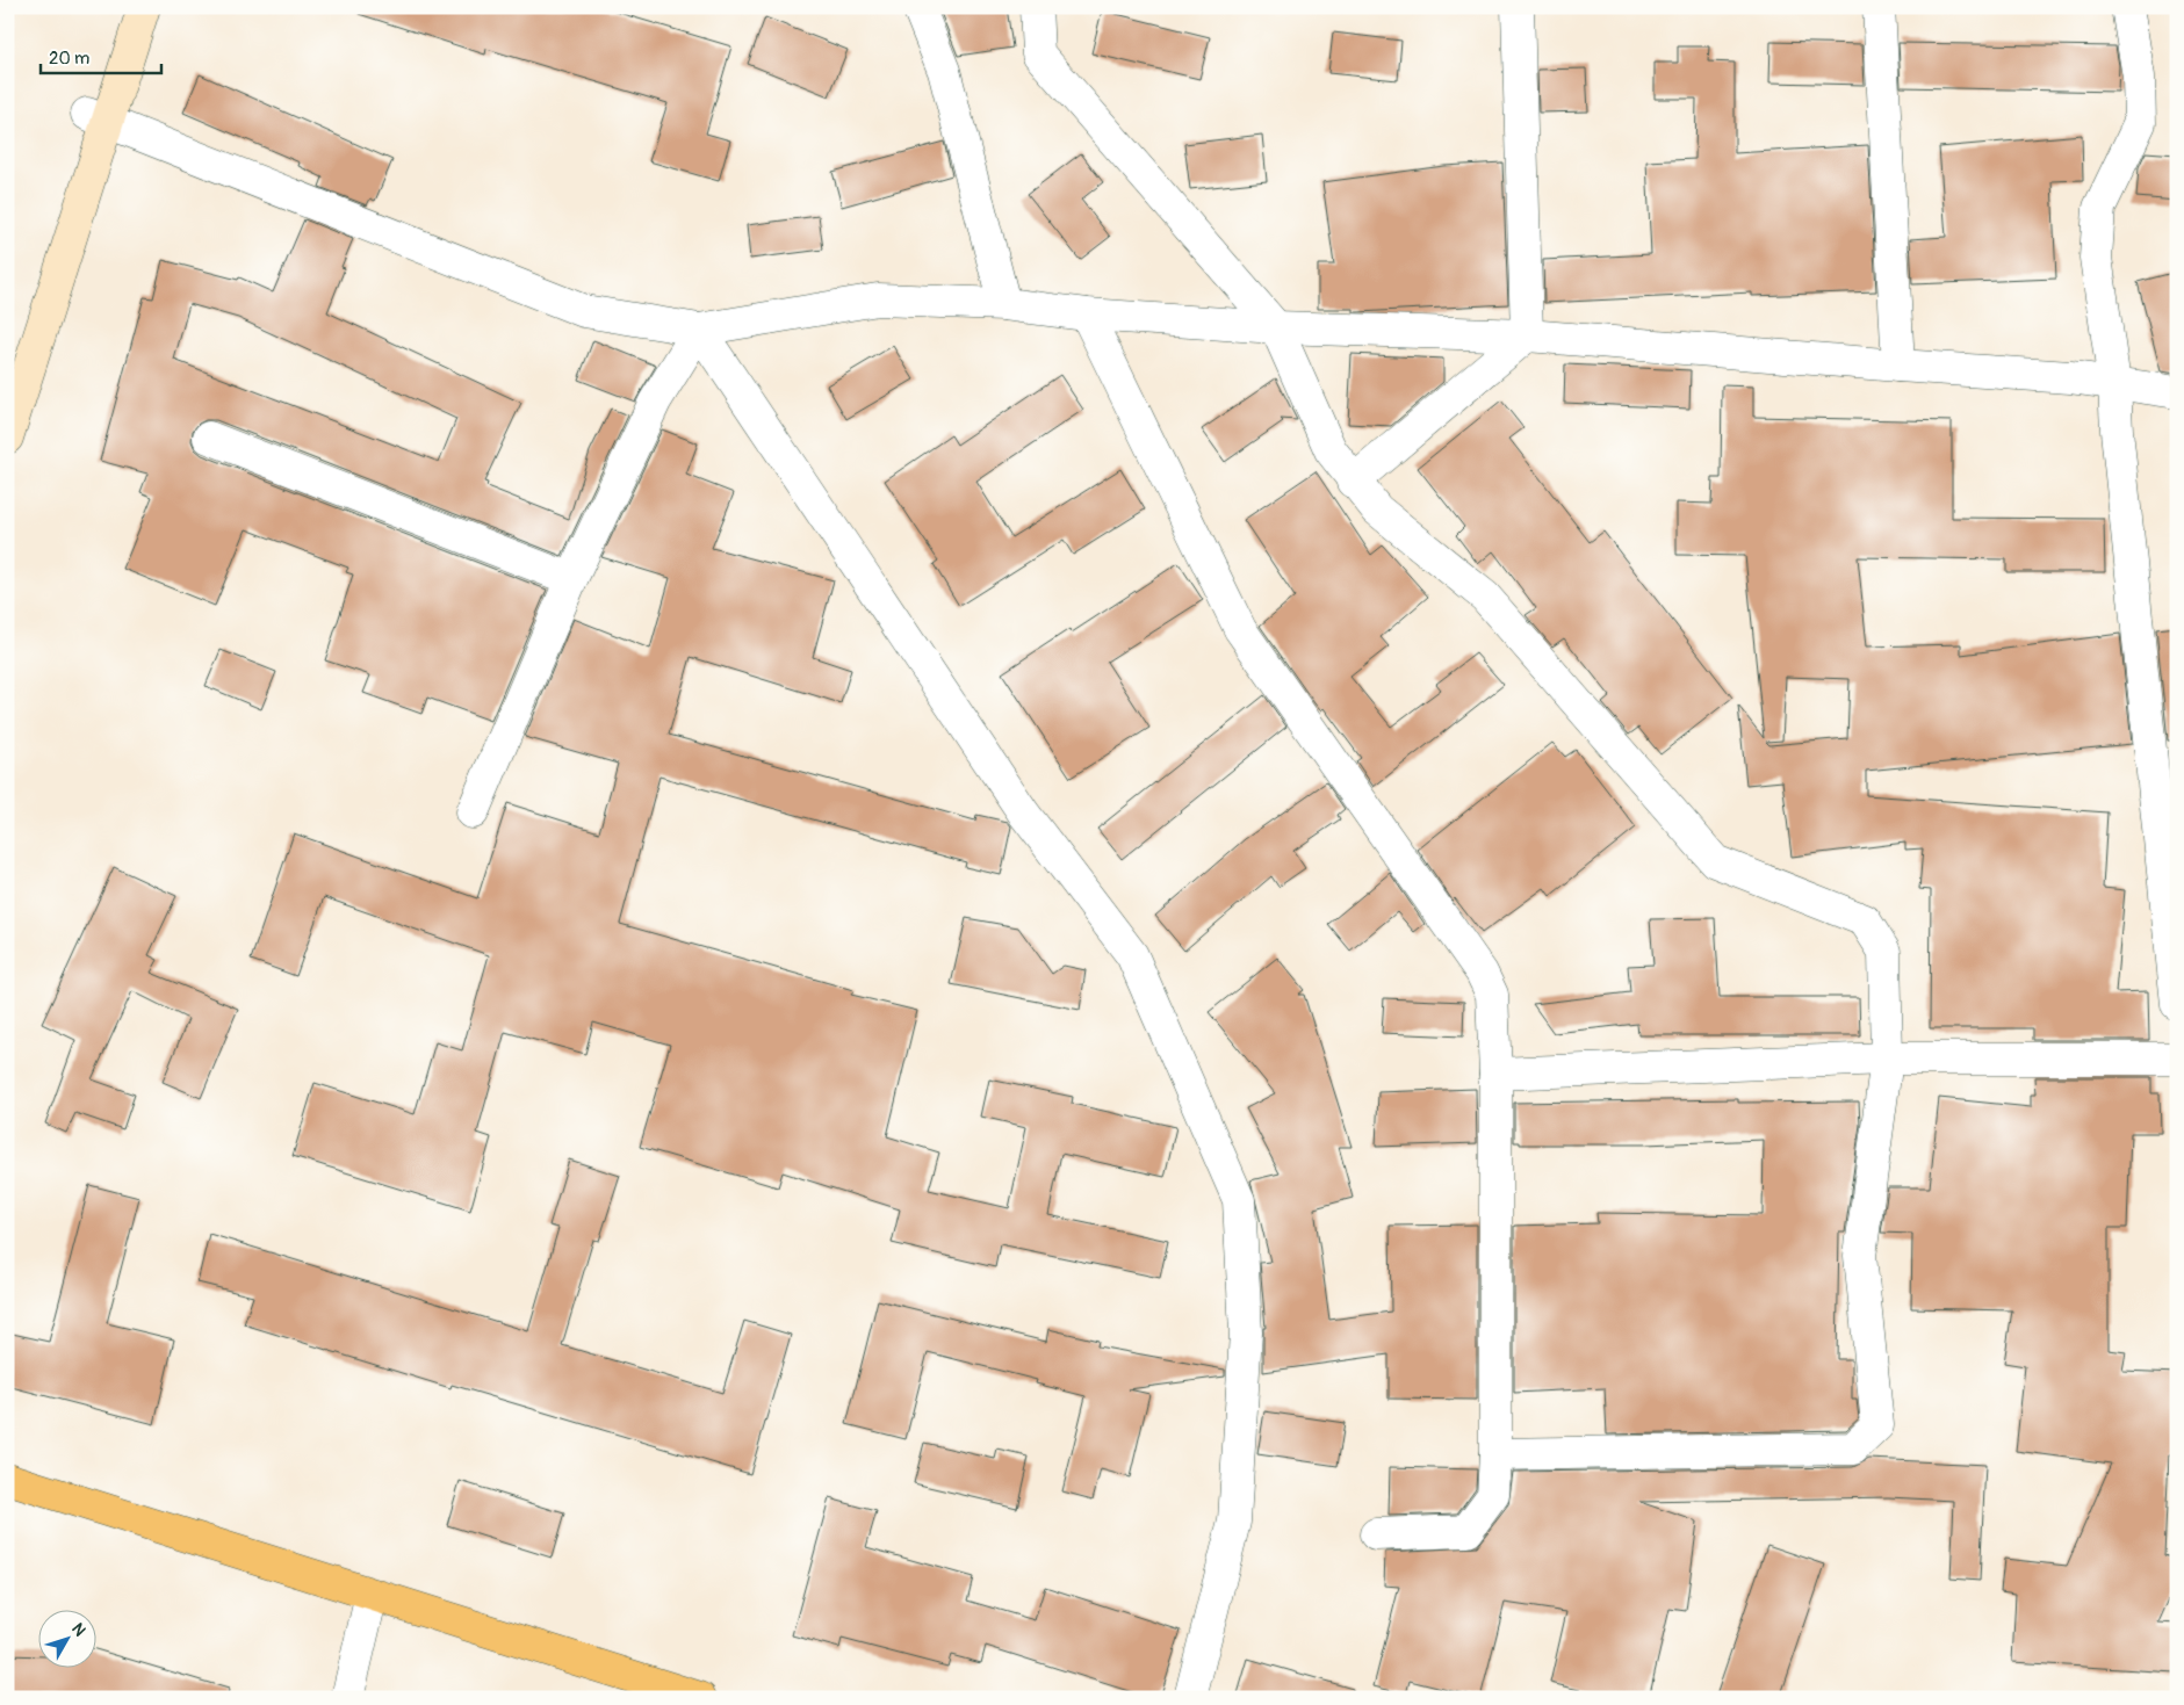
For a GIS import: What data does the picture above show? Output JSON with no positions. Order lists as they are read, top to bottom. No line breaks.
{"scale_bar":"20 m","north":"top right"}
